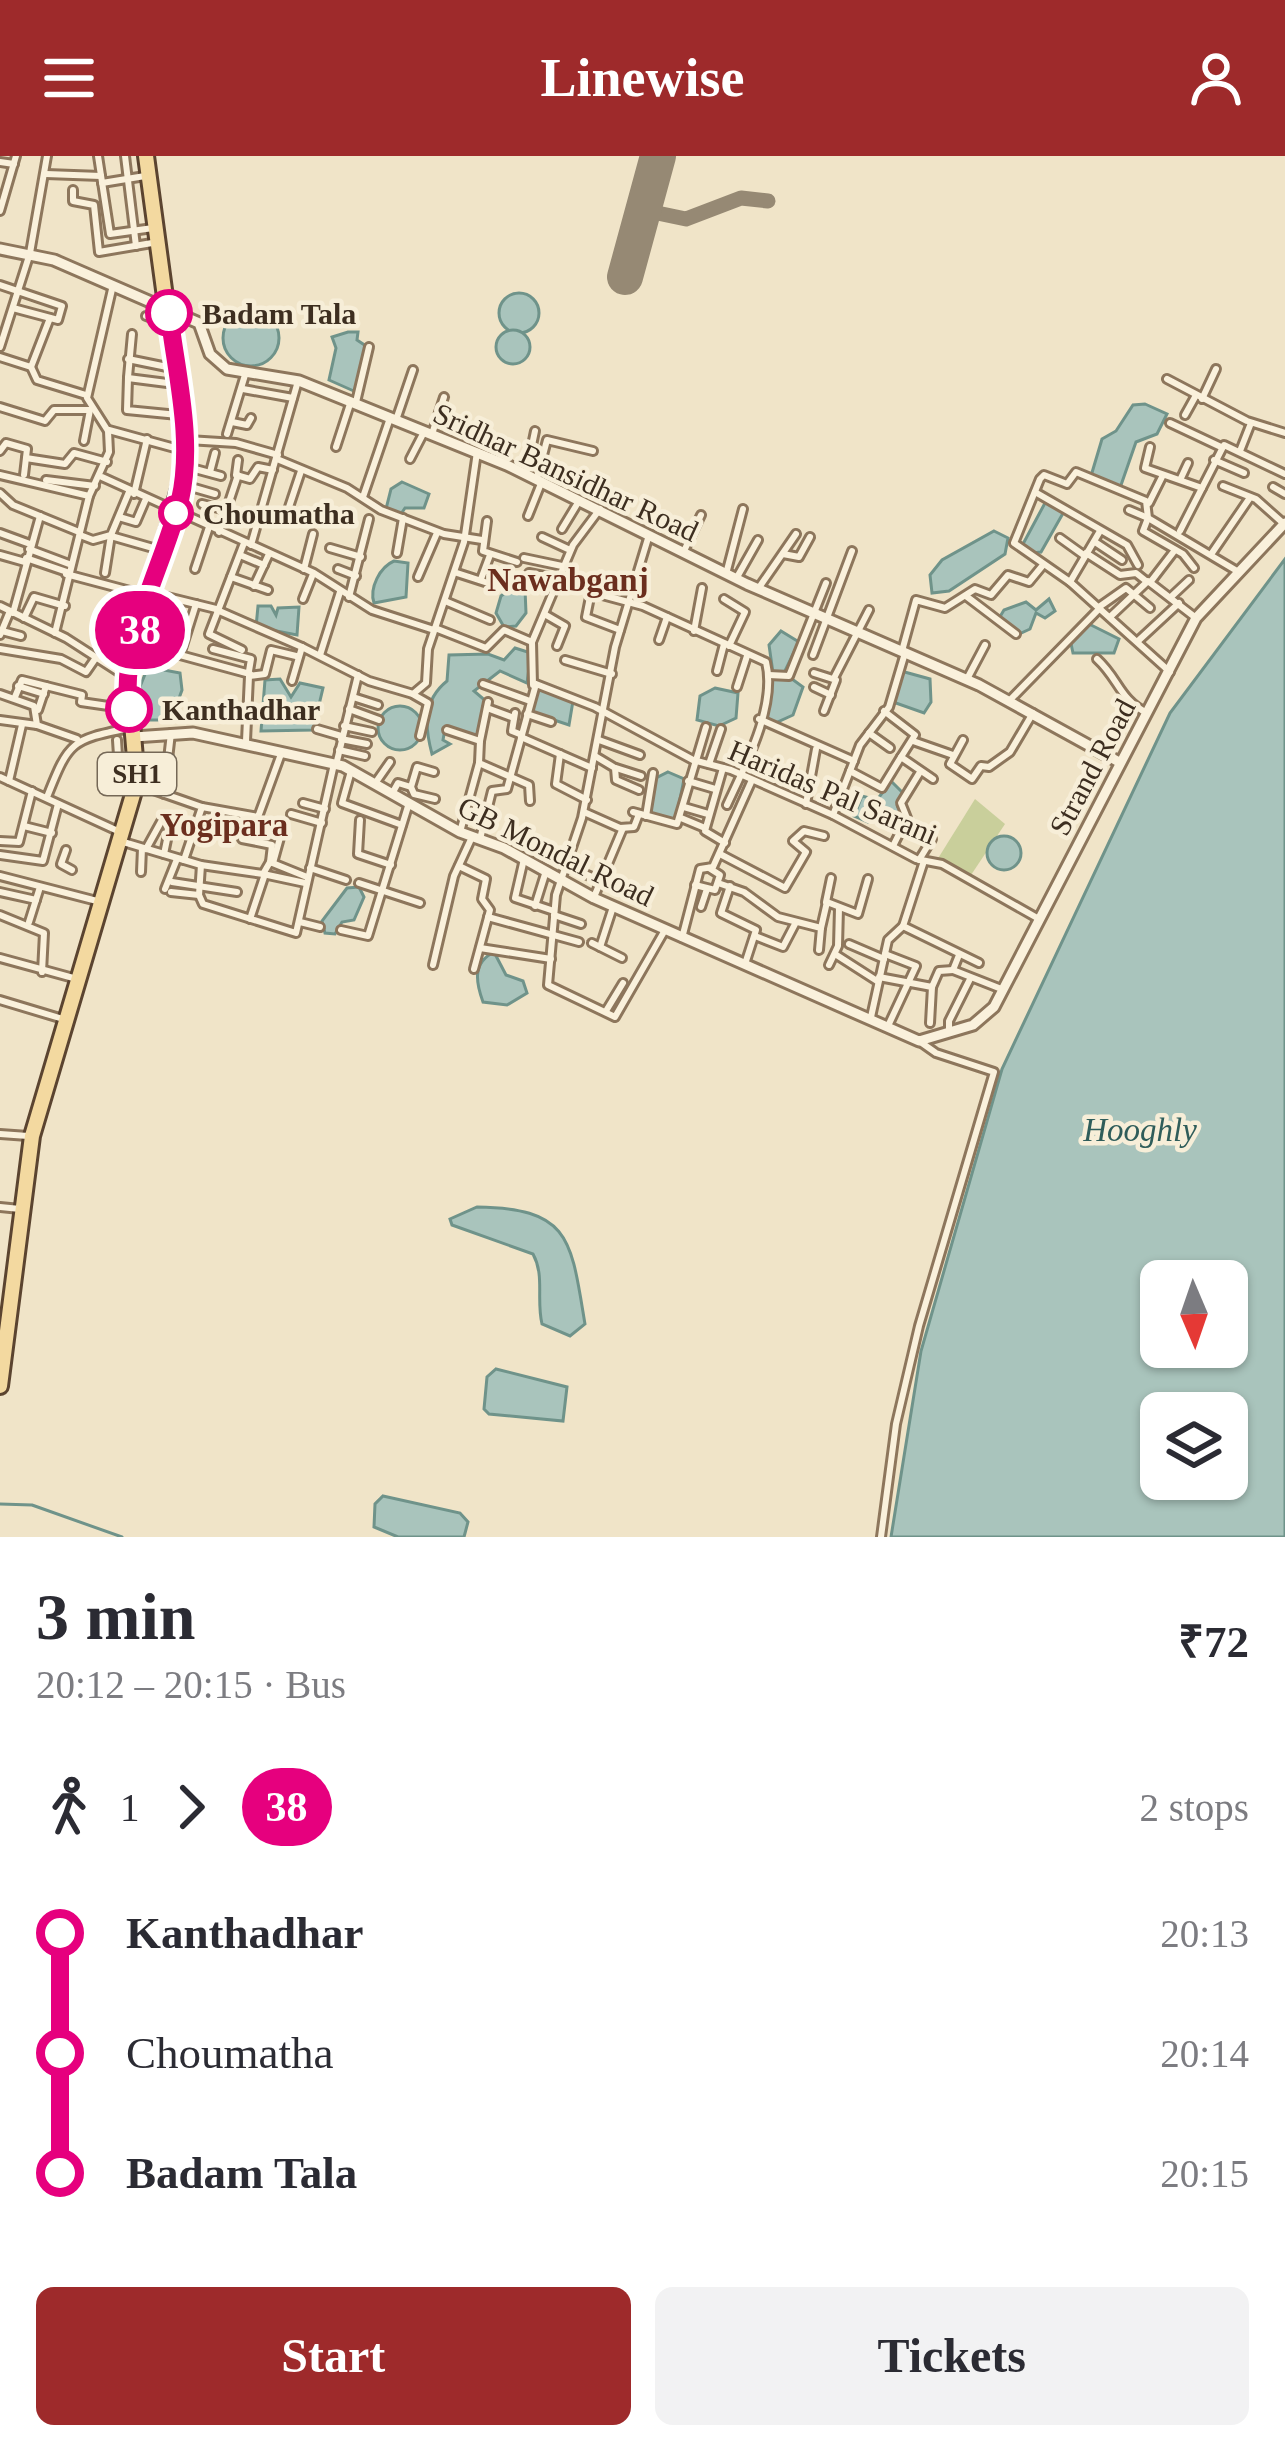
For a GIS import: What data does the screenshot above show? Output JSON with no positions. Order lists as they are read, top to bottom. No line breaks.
{"streets":{"main road":["SH1"],"street":["Sridhar Bansidhar Road","Strand Road","Haridas Pal Sarani","GB Mondal Road"]},"crossings":[["Sridhar Bansidhar Road","Strand Road"],["Strand Road","Haridas Pal Sarani"],["SH1","GB Mondal Road"]],"districts":["Nawabganj","Yogipara"],"water":["Hooghly"],"places":["Badam Tala","Choumatha","Kanthadhar"],"lines":["bus line 38"],"north":"bottom","page":{"header":"Linewise","on_map":"38","heading":["3 min","20:12 – 20:15 · Bus","₹72"],"legs":["1","38","2 stops"],"list":[{"name":"Kanthadhar","value":"20:13"},{"name":"Choumatha","value":"20:14"},{"name":"Badam Tala","value":"20:15"}],"buttons":["Start","Tickets"]}}
